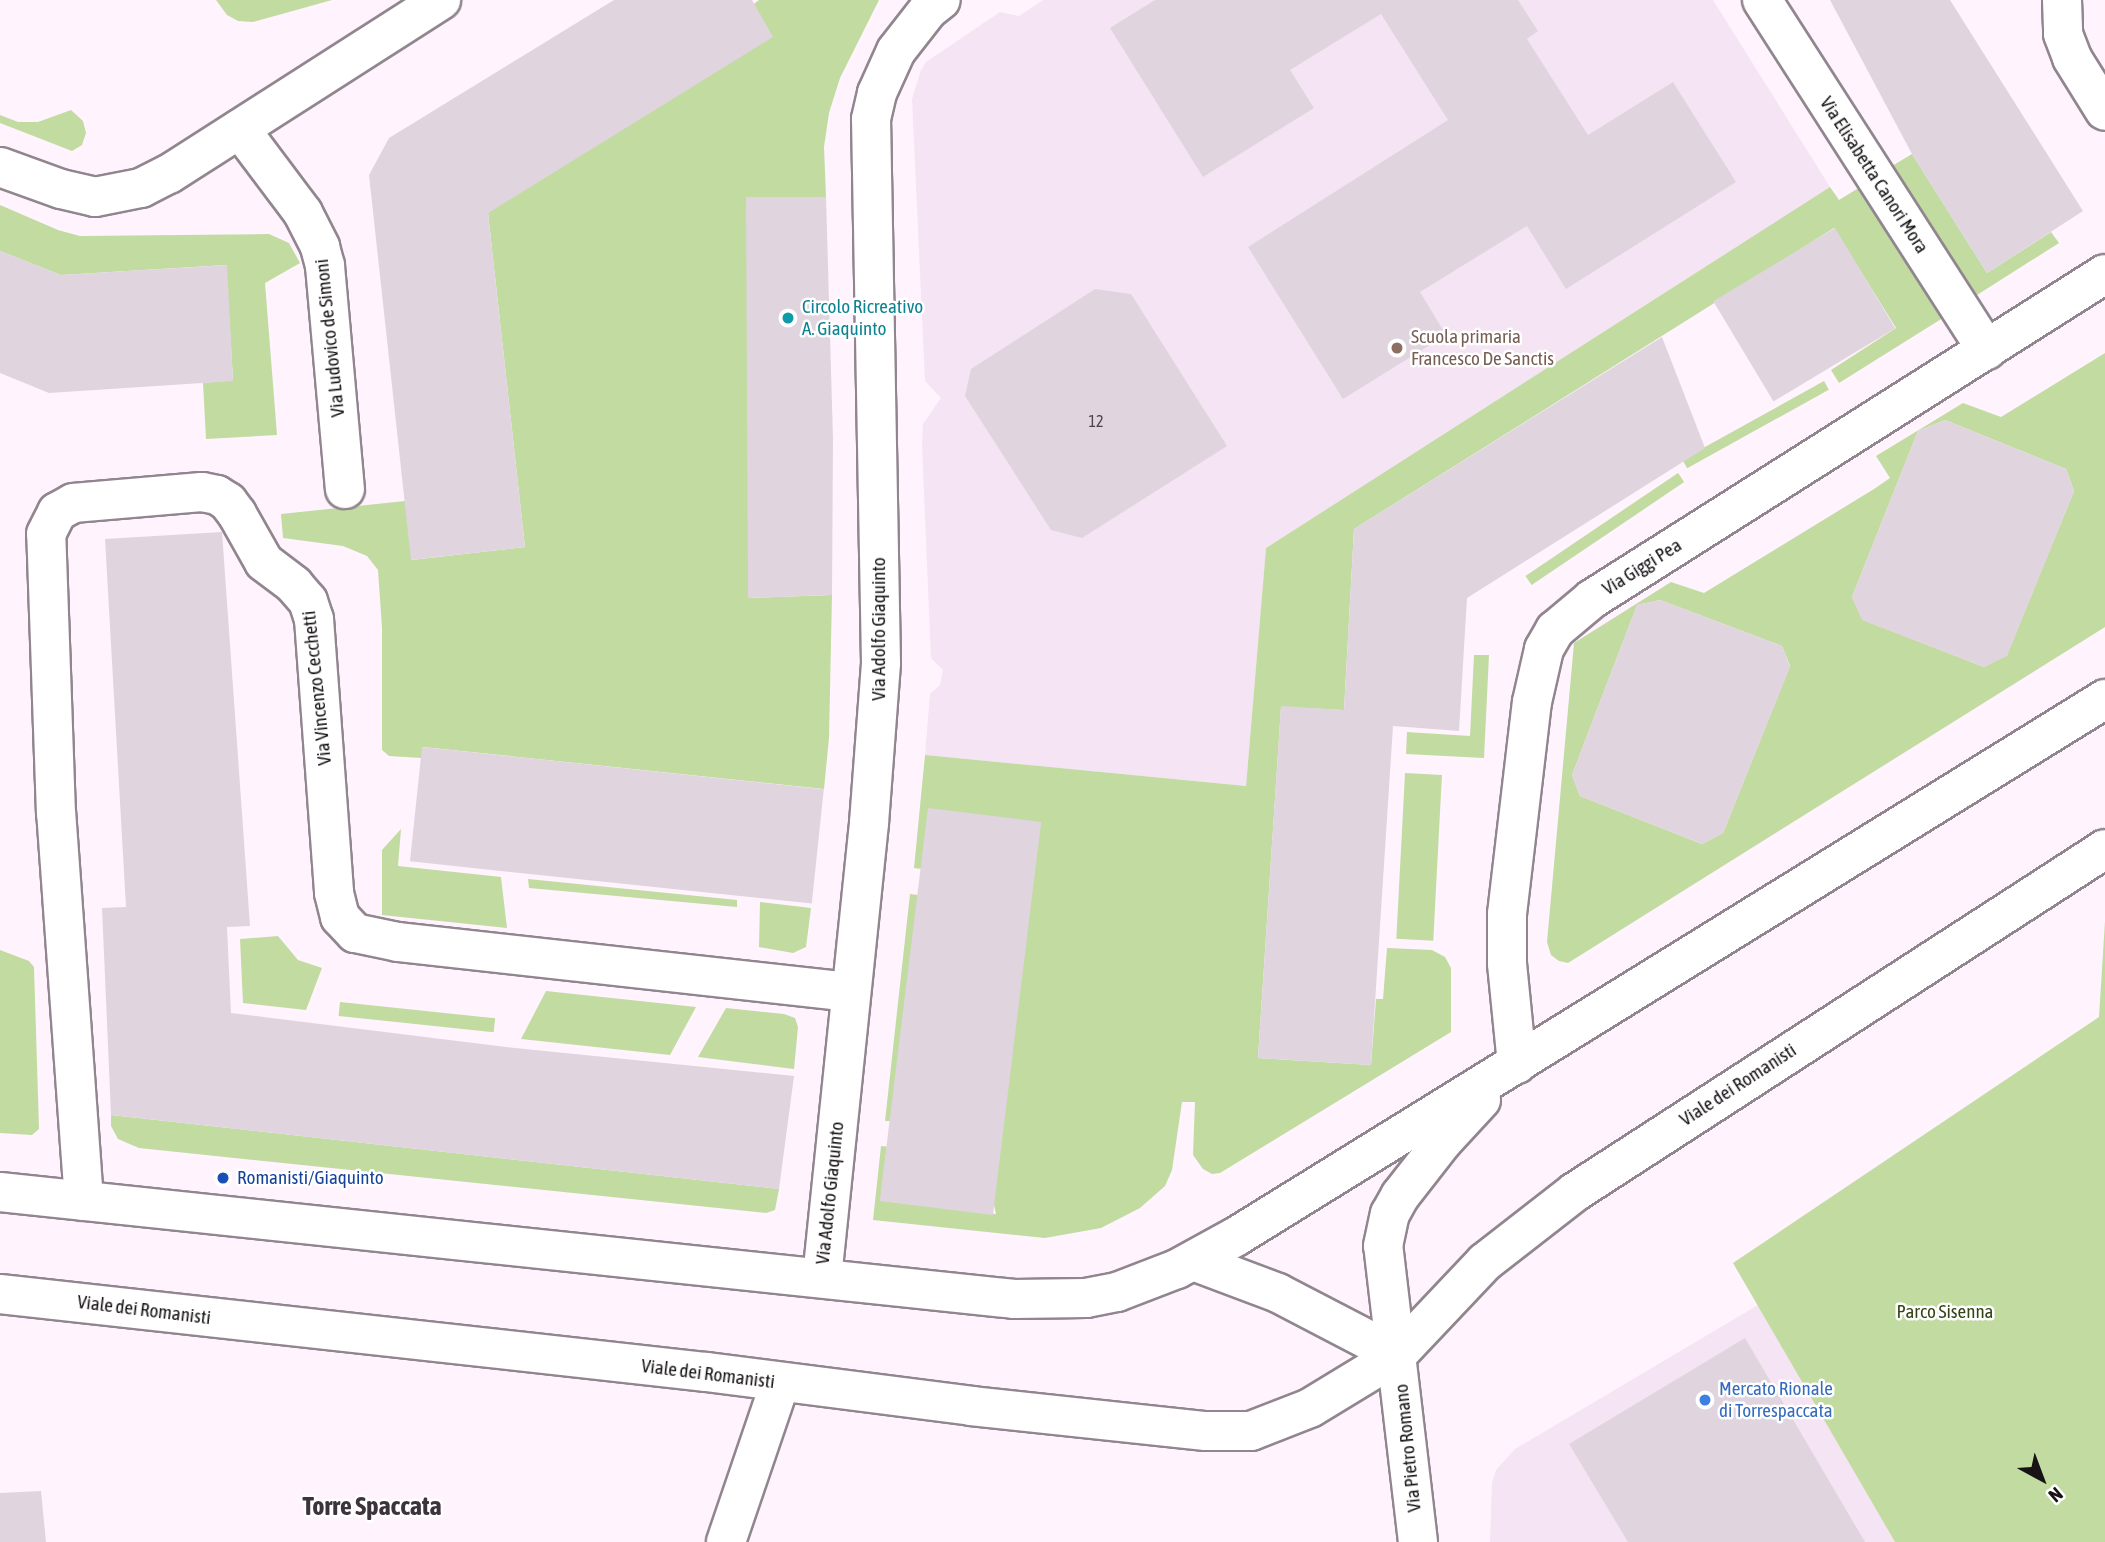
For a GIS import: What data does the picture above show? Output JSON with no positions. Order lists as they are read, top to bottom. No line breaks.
{"streets":{"street":["Via Elisabetta Canori Mora","Via Ludovico de Simoni","Via Giggi Pea","Via Adolfo Giaquinto","Via Vincenzo Cecchetti","Viale dei Romanisti","Via Pietro Romano"]},"crossings":[["Via Elisabetta Canori Mora","Via Giggi Pea"],["Via Adolfo Giaquinto","Via Vincenzo Cecchetti"],["Viale dei Romanisti","Via Pietro Romano"]],"districts":["Torre Spaccata"],"parks":["Parco Sisenna"],"places":["Circolo Ricreativo A. Giaquinto","Scuola primaria Francesco De Sanctis","Romanisti/Giaquinto","Mercato Rionale di Torrespaccata"],"house_numbers":["12"],"north":"bottom right"}
